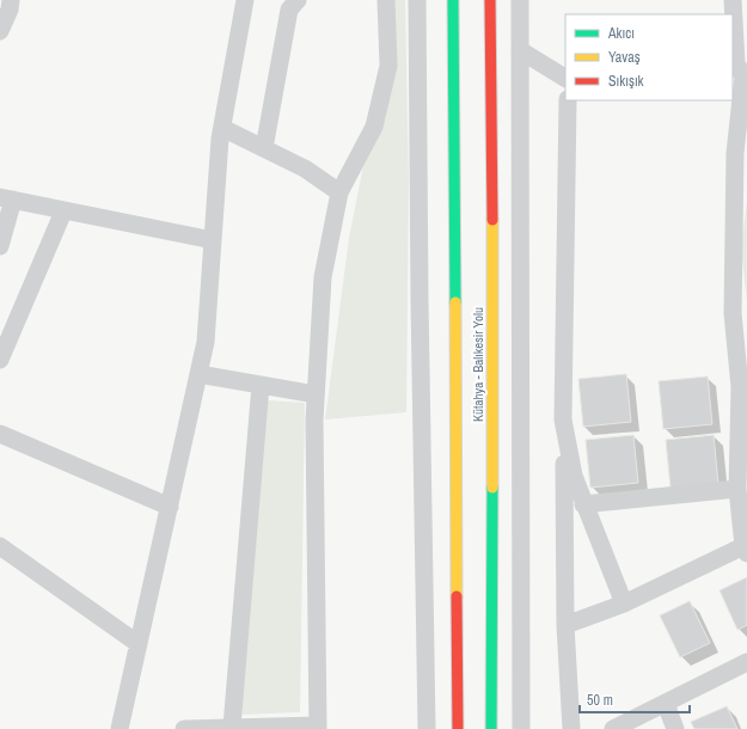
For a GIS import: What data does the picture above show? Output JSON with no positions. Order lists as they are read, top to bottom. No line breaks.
{"streets":{"highway":["Kütahya - Balıkesir Yolu"]},"legend":["Akıcı","Yavaş","Sıkışık"],"scale_bar":"50 m"}
